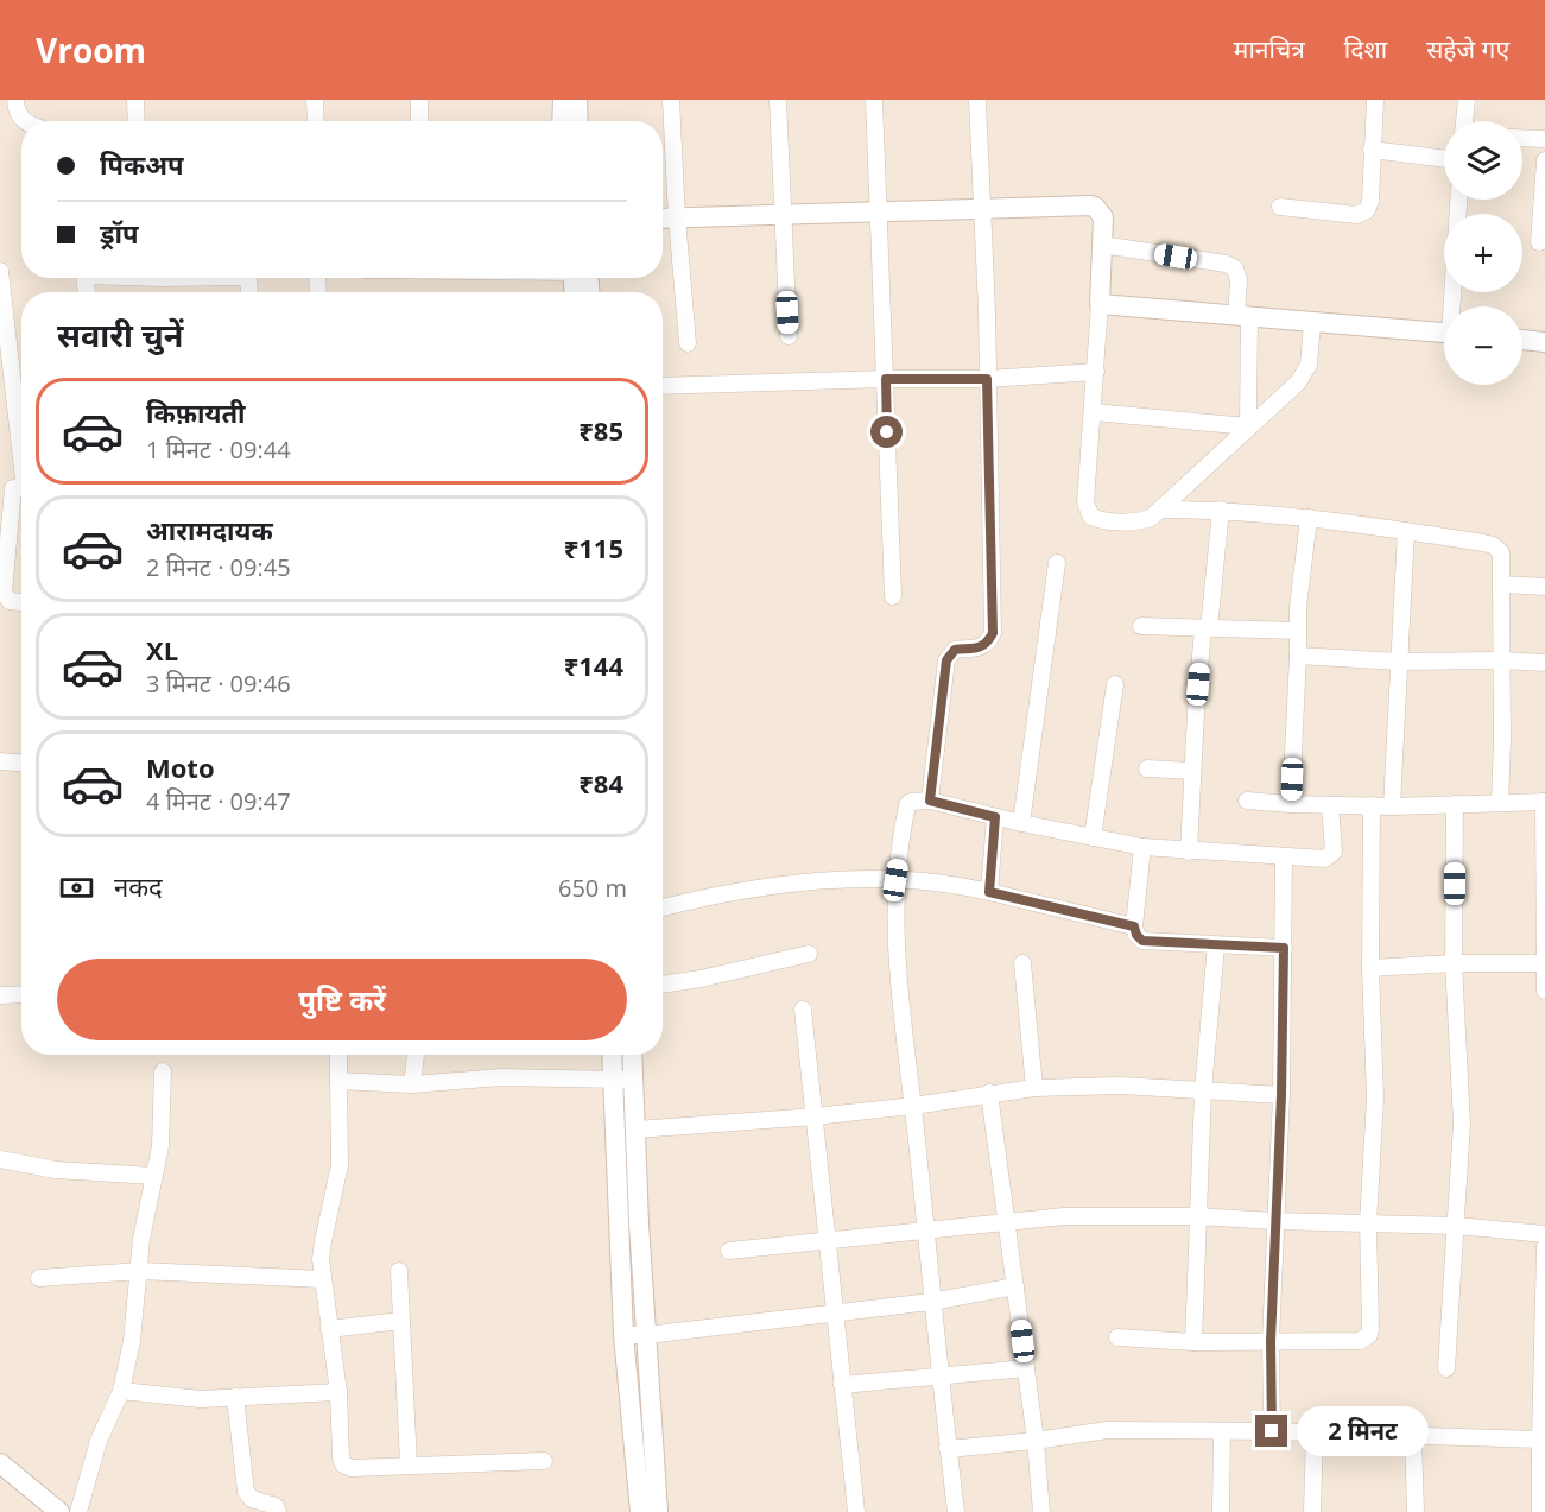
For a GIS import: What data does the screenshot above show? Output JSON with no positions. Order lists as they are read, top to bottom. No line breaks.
{"page":{"header":"Vroom","nav":["मानचित्र","दिशा","सहेजे गए"],"map_buttons":["+","−"],"banner":["पिकअप","ड्रॉप"],"heading":"सवारी चुनें","list":[{"name":"किफ़ायती","note":"1 मिनट · 09:44","value":"₹85"},{"name":"आरामदायक","note":"2 मिनट · 09:45","value":"₹115"},{"name":"XL","note":"3 मिनट · 09:46","value":"₹144"},{"name":"Moto","note":"4 मिनट · 09:47","value":"₹84"}],"pay":["नकद","650 m"],"buttons":"पुष्टि करें","bubble":"2 मिनट"}}
